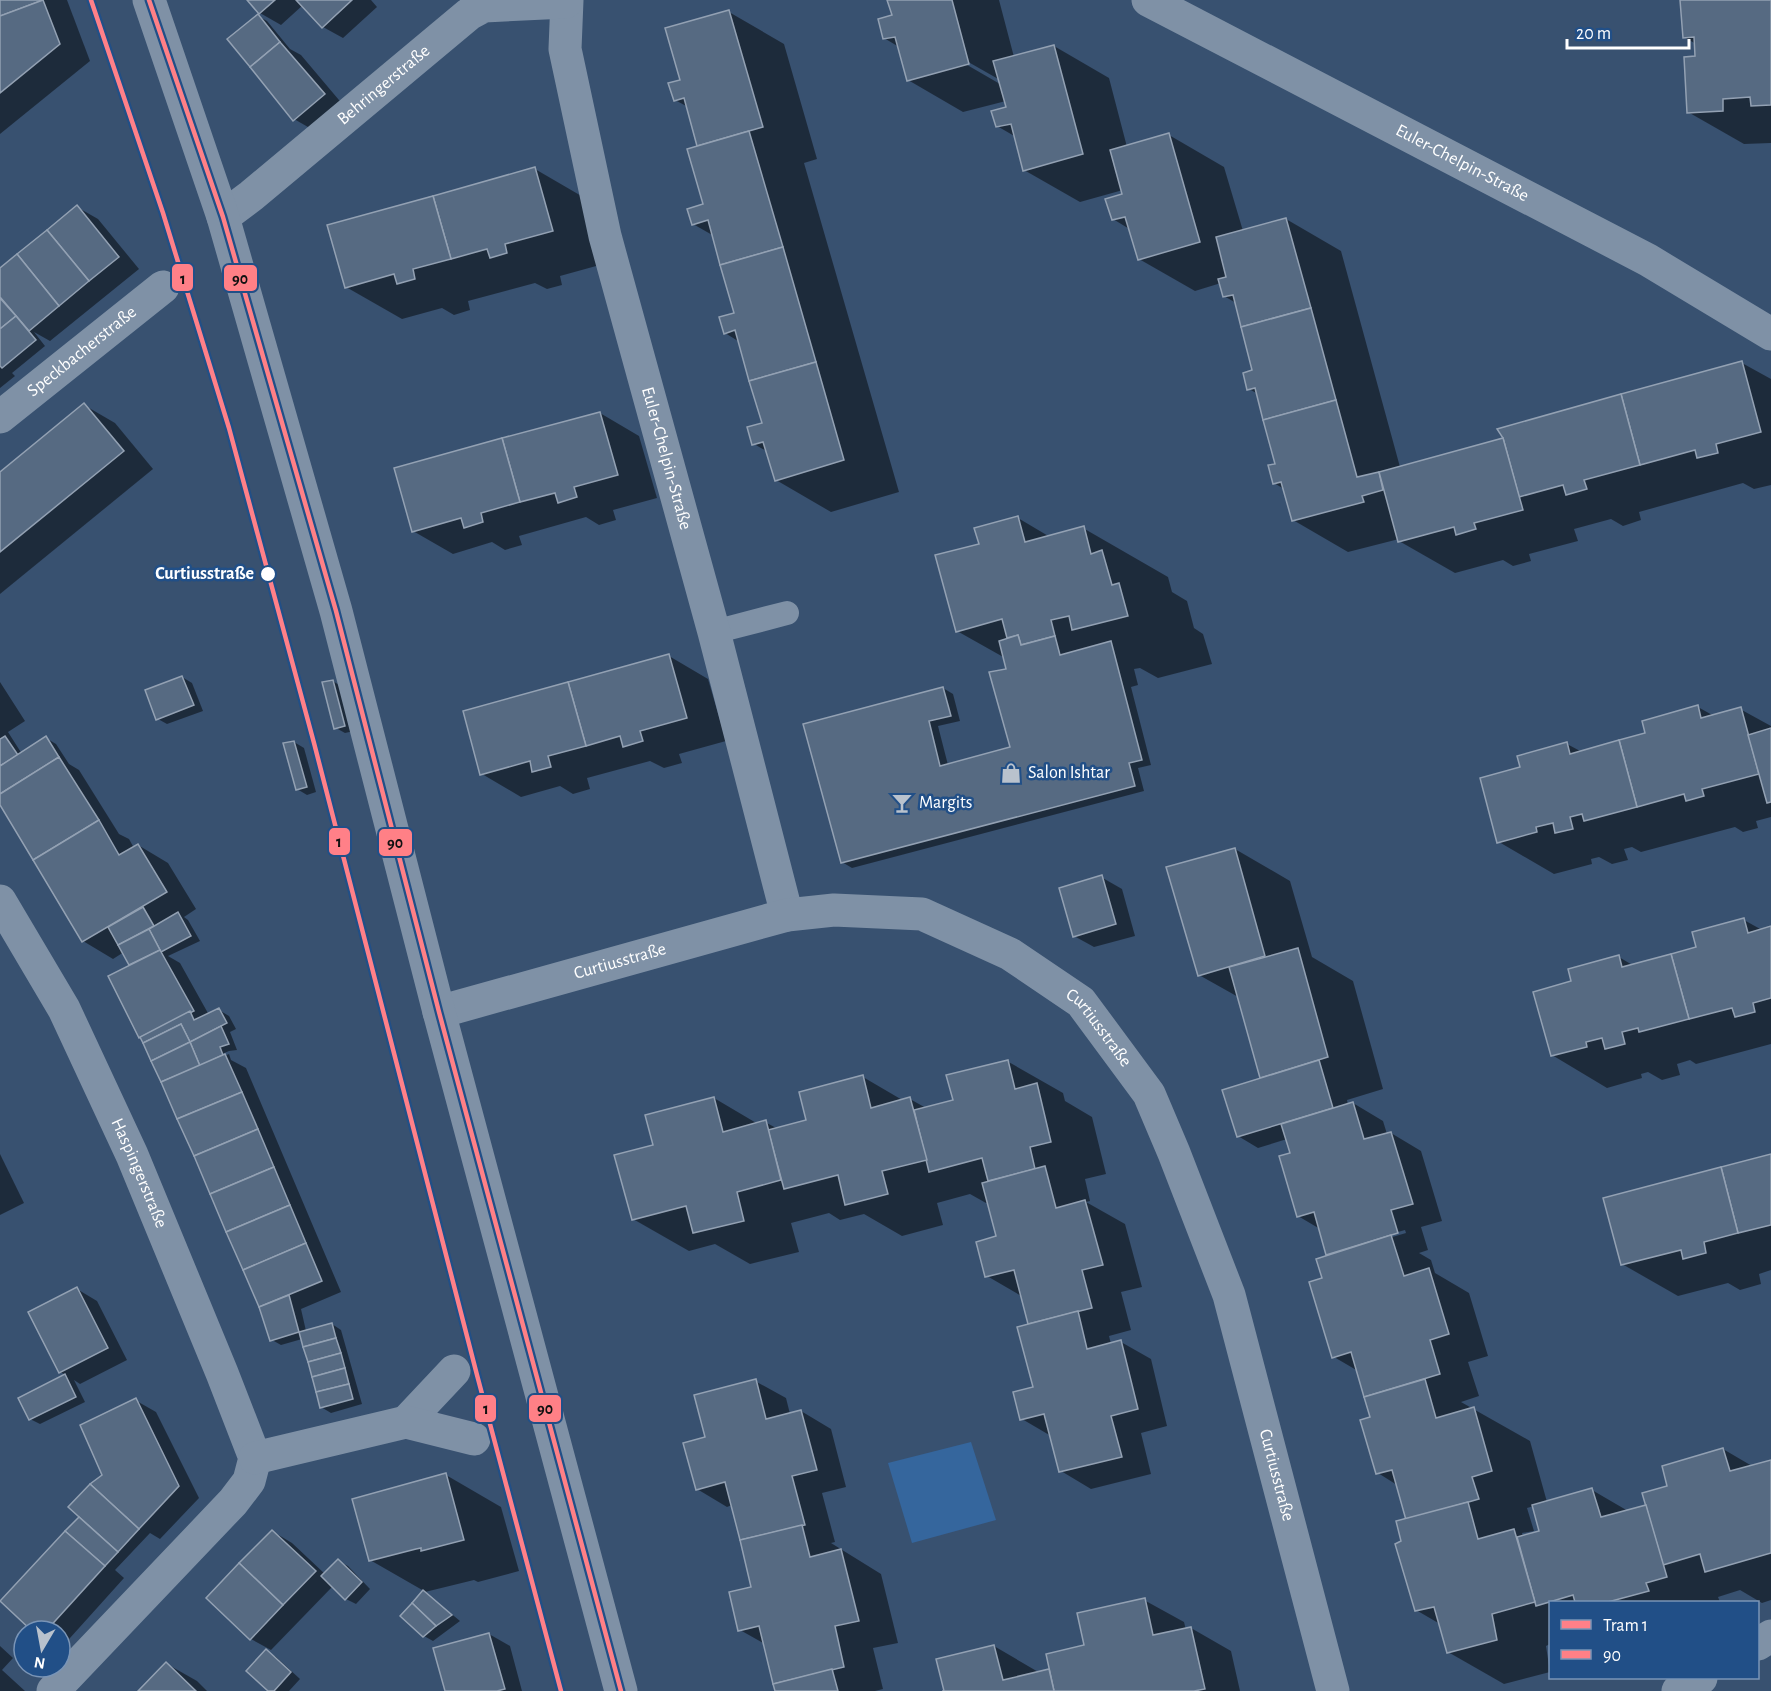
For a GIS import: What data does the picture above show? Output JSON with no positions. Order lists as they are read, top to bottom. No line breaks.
{"streets":{"street":["Behringerstraße","Euler-Chelpin-Straße","Speckbacherstraße","Curtiusstraße","Haspingerstraße"]},"crossings":[["Behringerstraße","Euler-Chelpin-Straße"],["Euler-Chelpin-Straße","Curtiusstraße"]],"places":{"other":["Curtiusstraße"],"shop":["Salon Ishtar"],"bar":["Margits"]},"lines":["tram line 1","transit line 90"],"legend":["Tram 1","90"],"scale_bar":"20 m","north":"bottom"}
